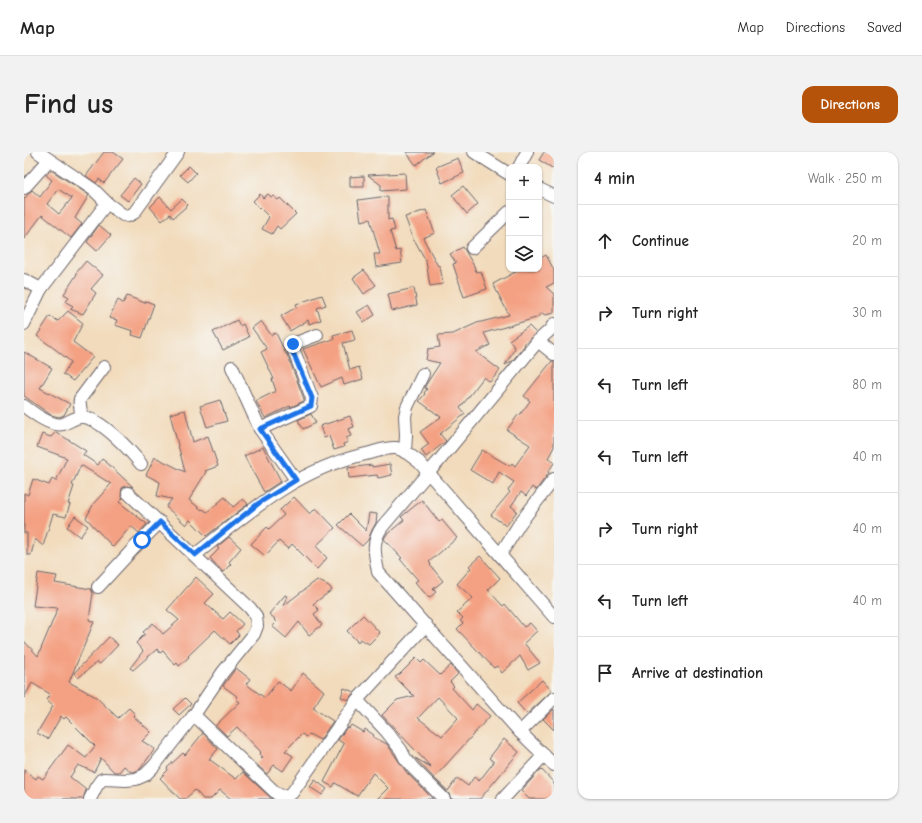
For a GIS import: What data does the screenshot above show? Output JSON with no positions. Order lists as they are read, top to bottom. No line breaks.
{"page":{"header":"Map","nav":["Map","Directions","Saved"],"buttons":"Directions","title":"Find us","heading":["4 min","Walk · 250 m"],"map_buttons":["+","−"],"list":[["Continue","20 m"],["Turn right","30 m"],["Turn left","80 m"],["Turn left","40 m"],["Turn right","40 m"],["Turn left","40 m"],"Arrive at destination"]}}
